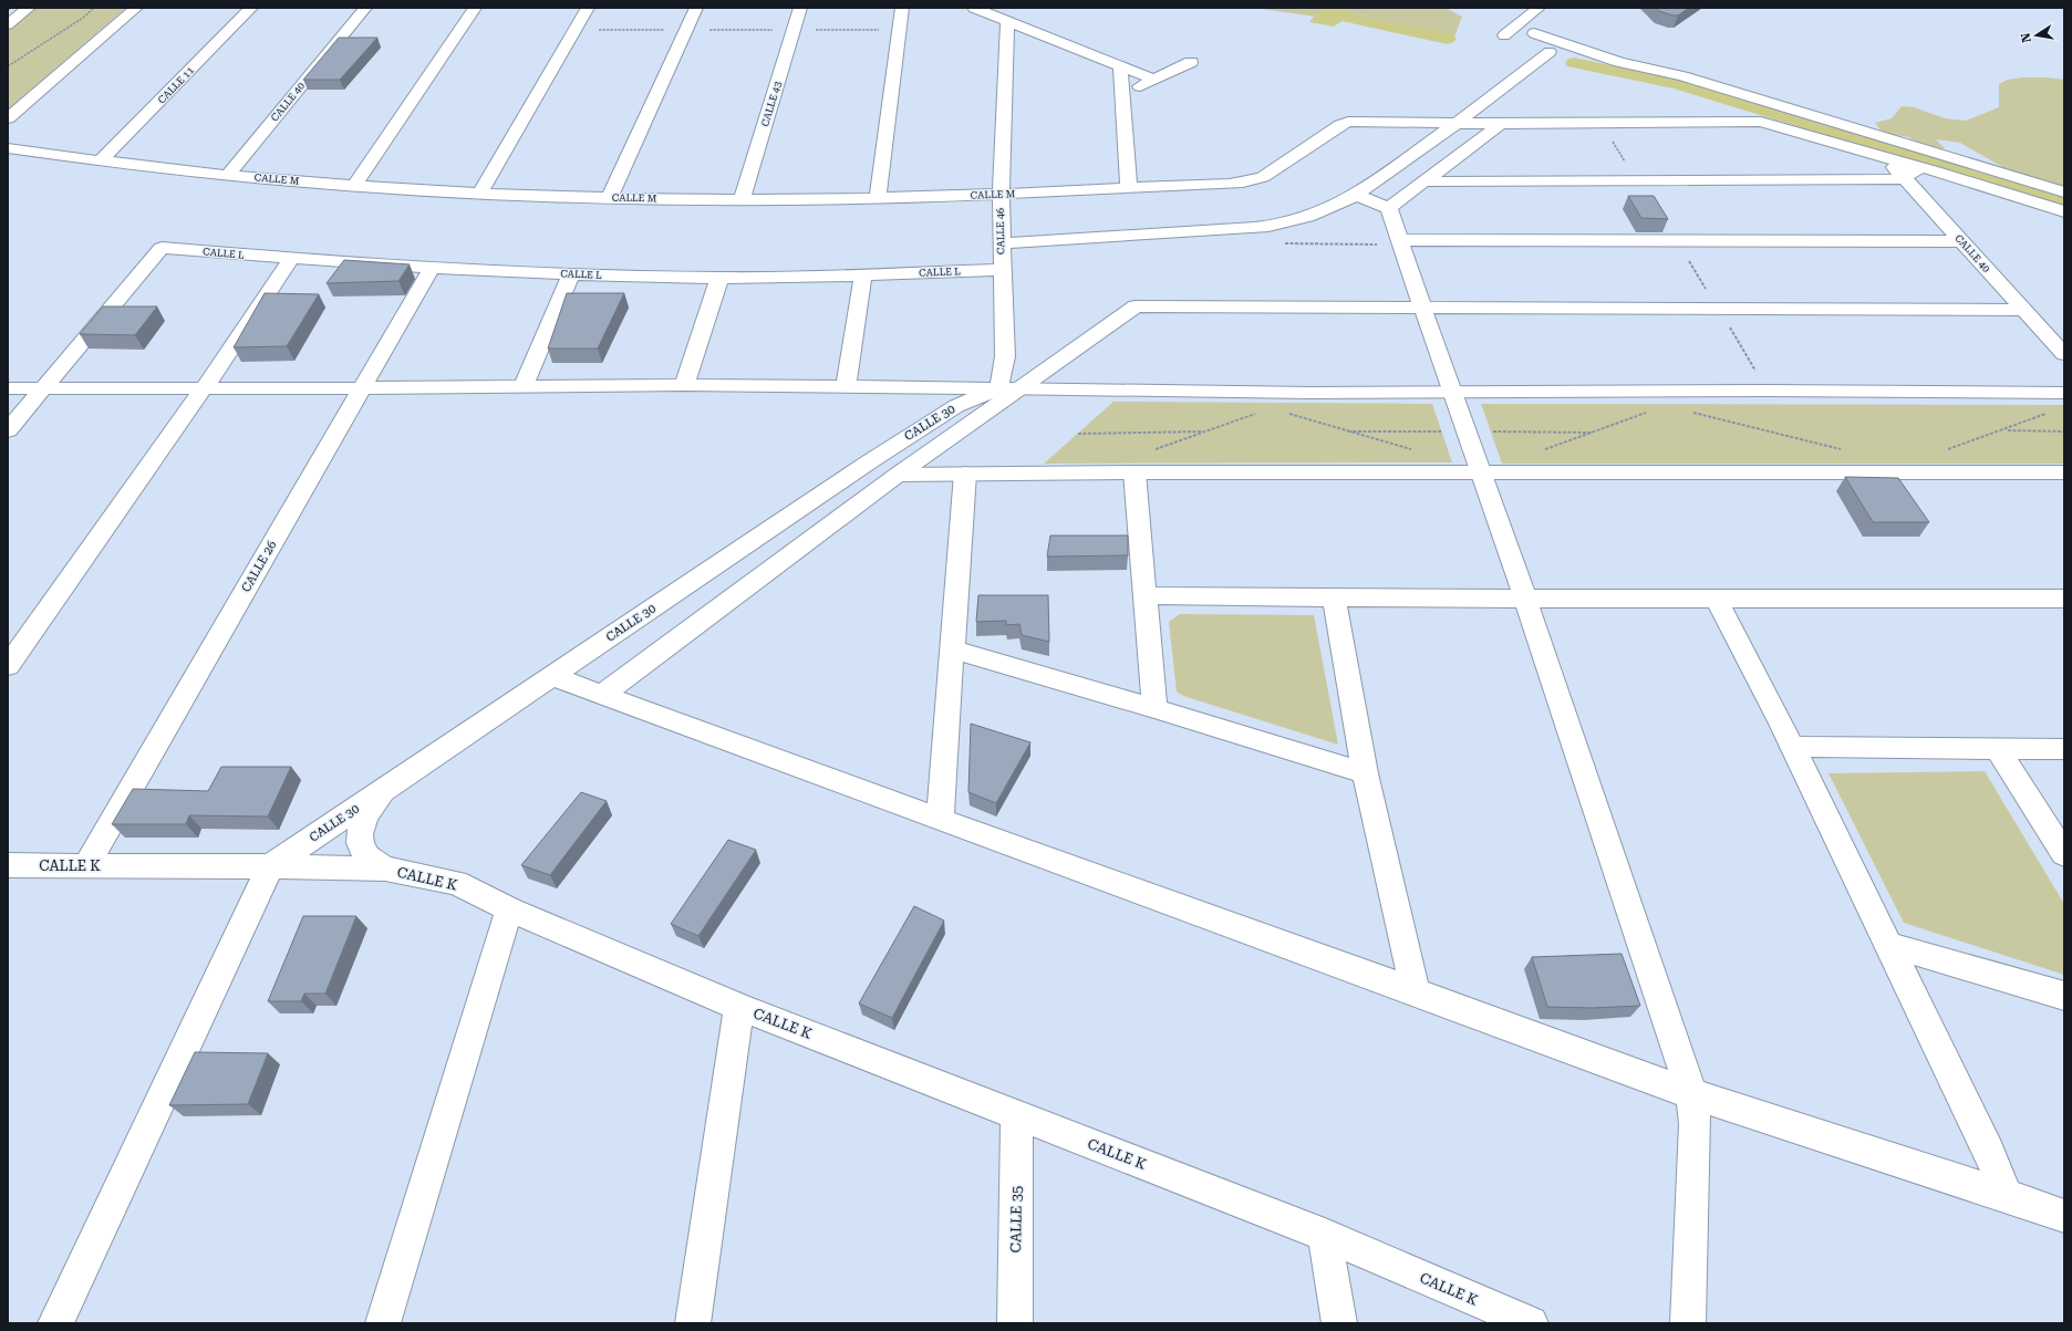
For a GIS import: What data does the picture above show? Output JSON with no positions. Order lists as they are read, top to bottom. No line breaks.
{"streets":{"street":["CALLE 11","CALLE 40","CALLE 43","CALLE M","CALLE 46","CALLE L","CALLE 30","CALLE 26","CALLE K","CALLE 35"]},"crossings":[["CALLE 11","CALLE M"],["CALLE 40","CALLE M"],["CALLE 43","CALLE M"],["CALLE M","CALLE 46"],["CALLE 46","CALLE L"],["CALLE 46","CALLE 30"],["CALLE L","CALLE 26"],["CALLE 30","CALLE K"],["CALLE 26","CALLE K"],["CALLE K","CALLE 35"]],"north":"left"}
